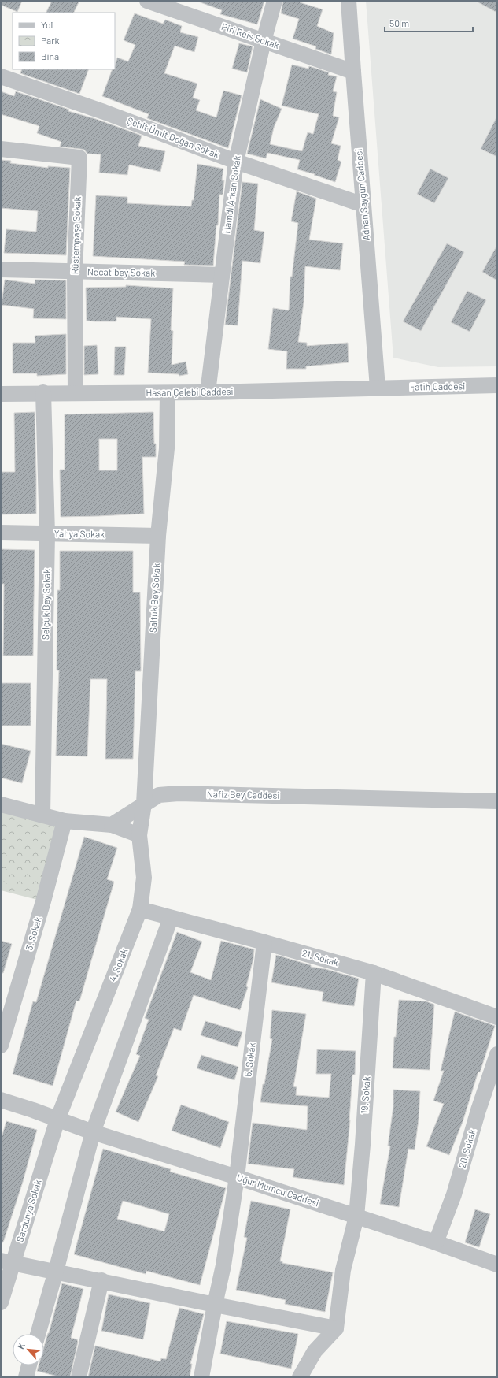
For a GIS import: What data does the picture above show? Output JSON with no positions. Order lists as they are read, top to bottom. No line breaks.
{"streets":{"street":["Piri Reis Sokak","Şehit Ümit Doğan Sokak","Hamdi Arkan Sokak","Adnan Saygun Caddesi","Rüstempaşa Sokak","Necatibey Sokak","Fatih Caddesi","Hasan Çelebi Caddesi","Yahya Sokak","Saltuk Bey Sokak","Selçuk Bey Sokak","Nafiz Bey Caddesi","3. Sokak","21. Sokak","4. Sokak","5. Sokak","19. Sokak","20. Sokak","Uğur Mumcu Caddesi","Sardunya Sokak"]},"crossings":[["Piri Reis Sokak","Hamdi Arkan Sokak"],["Piri Reis Sokak","Adnan Saygun Caddesi"],["Şehit Ümit Doğan Sokak","Hamdi Arkan Sokak"],["Şehit Ümit Doğan Sokak","Adnan Saygun Caddesi"],["Hamdi Arkan Sokak","Necatibey Sokak"],["Hamdi Arkan Sokak","Hasan Çelebi Caddesi"],["Adnan Saygun Caddesi","Fatih Caddesi"],["Adnan Saygun Caddesi","Hasan Çelebi Caddesi"],["Rüstempaşa Sokak","Necatibey Sokak"],["Rüstempaşa Sokak","Hasan Çelebi Caddesi"],["Fatih Caddesi","Hasan Çelebi Caddesi"],["Hasan Çelebi Caddesi","Saltuk Bey Sokak"],["Hasan Çelebi Caddesi","Selçuk Bey Sokak"],["Yahya Sokak","Saltuk Bey Sokak"],["Yahya Sokak","Selçuk Bey Sokak"],["Saltuk Bey Sokak","Nafiz Bey Caddesi"],["Saltuk Bey Sokak","4. Sokak"],["Nafiz Bey Caddesi","4. Sokak"],["21. Sokak","4. Sokak"],["21. Sokak","5. Sokak"],["21. Sokak","19. Sokak"],["4. Sokak","Uğur Mumcu Caddesi"],["4. Sokak","Sardunya Sokak"],["5. Sokak","Uğur Mumcu Caddesi"],["19. Sokak","Uğur Mumcu Caddesi"],["20. Sokak","Uğur Mumcu Caddesi"],["Uğur Mumcu Caddesi","Sardunya Sokak"]],"legend":["Yol","Park","Bina"],"scale_bar":"50 m","north":"top left"}
